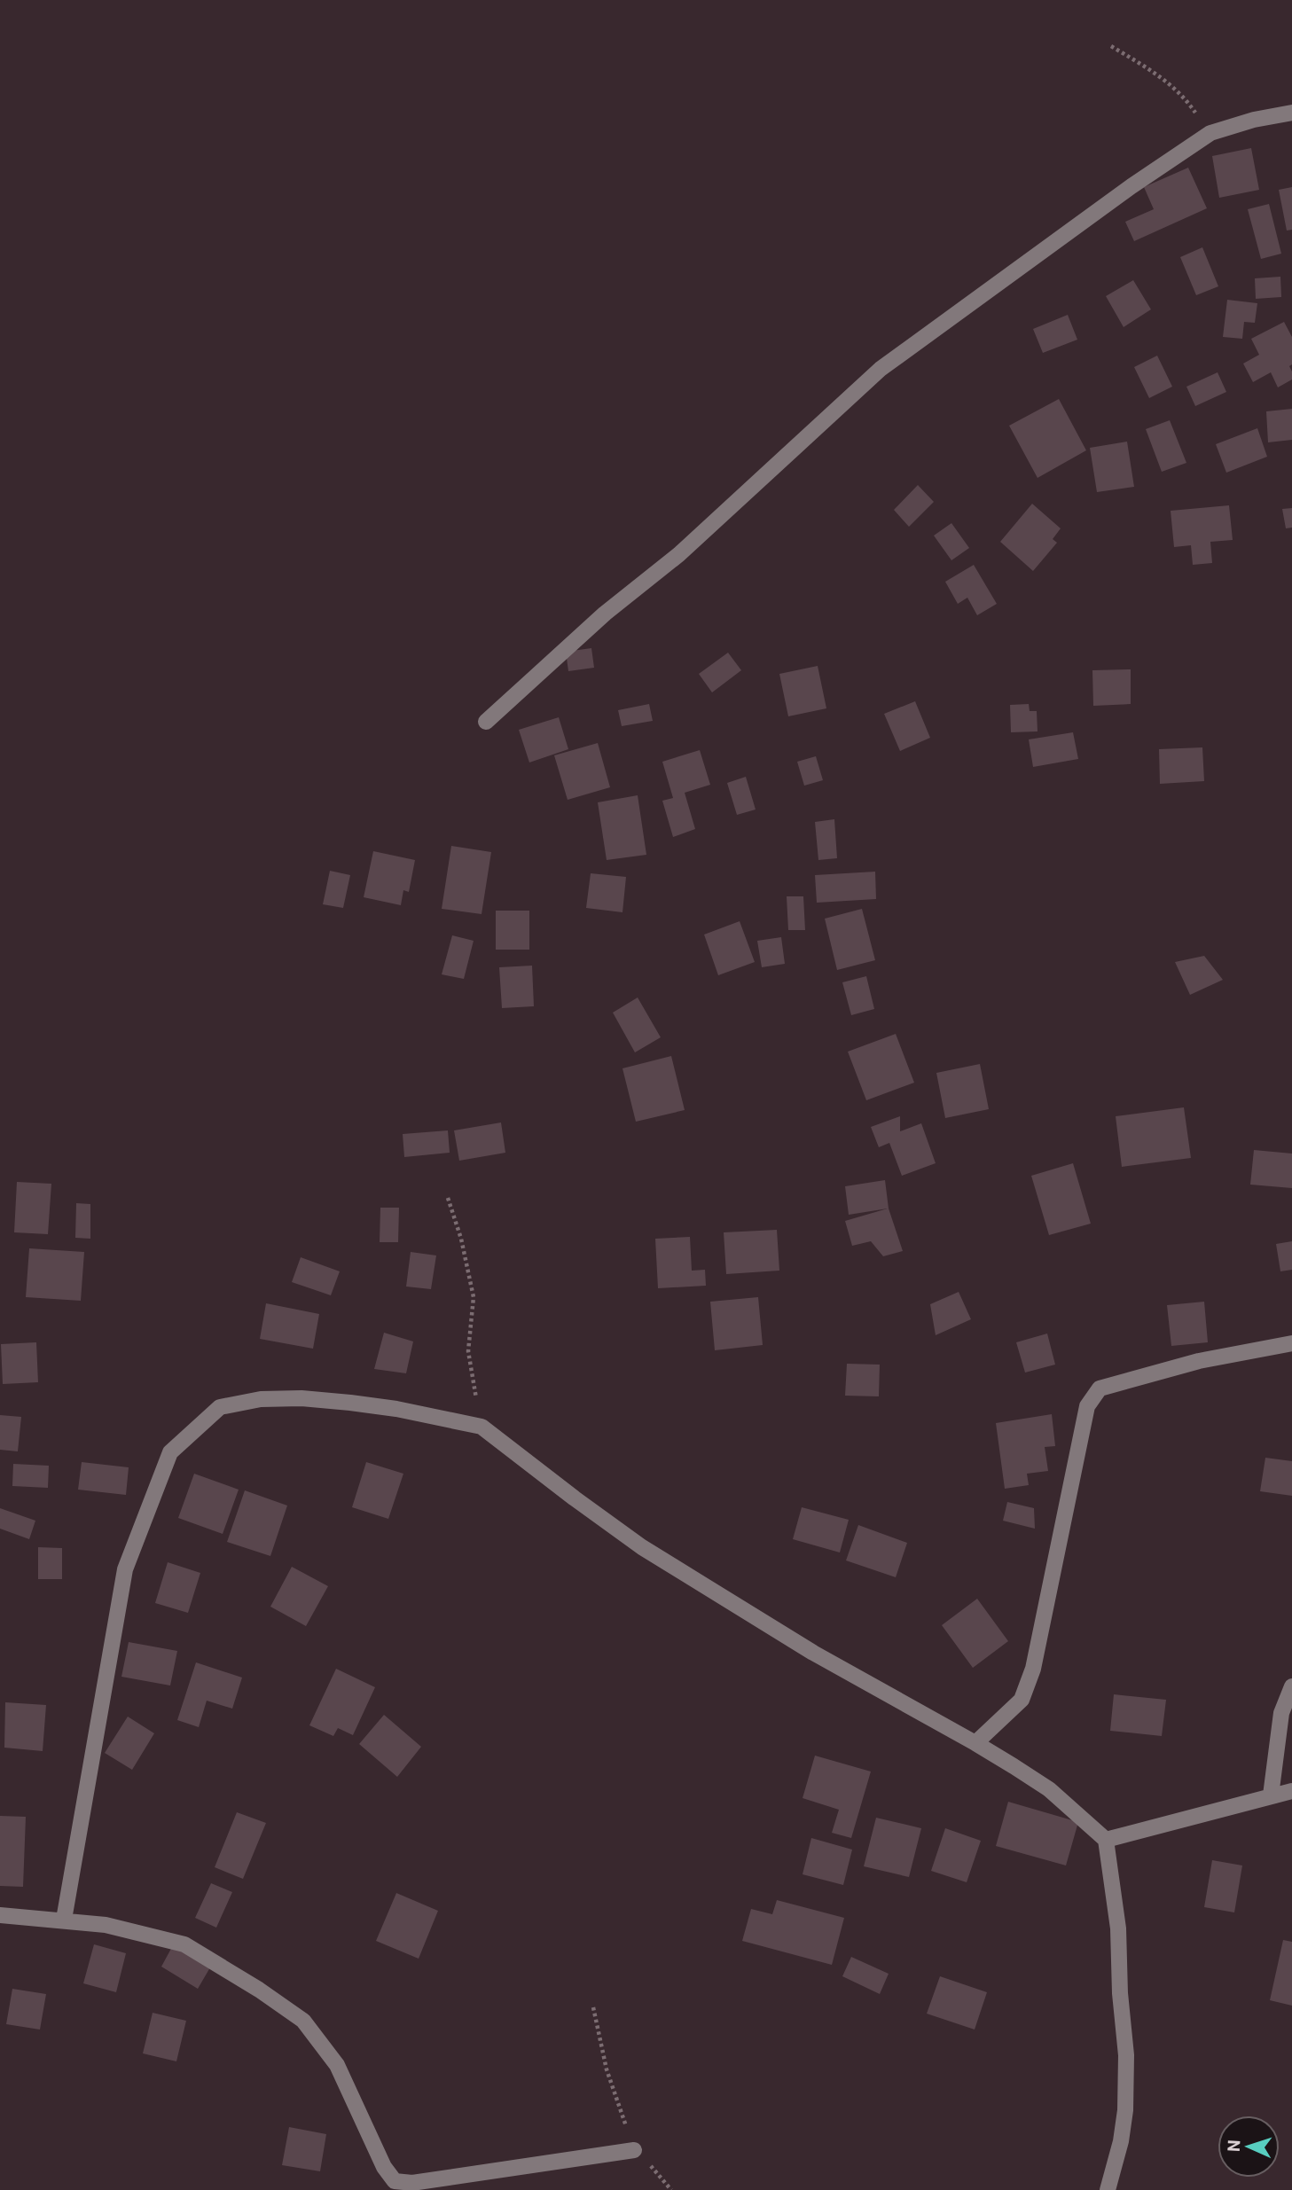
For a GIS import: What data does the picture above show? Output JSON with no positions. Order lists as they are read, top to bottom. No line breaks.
{"north":"left"}
